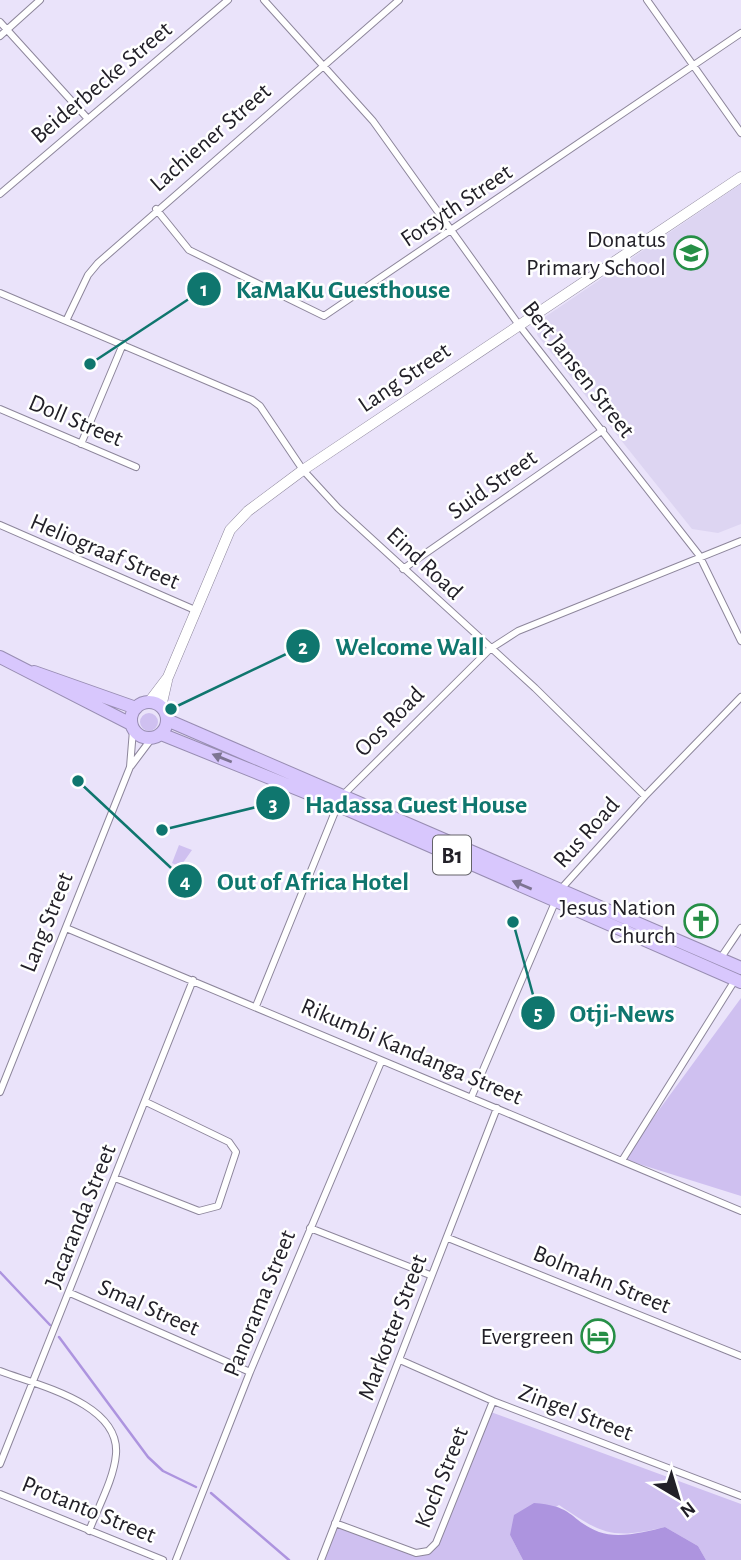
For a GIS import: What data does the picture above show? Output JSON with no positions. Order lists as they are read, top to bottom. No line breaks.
{"streets":{"highway":["B1"],"street":["Beiderbecke Street","Lachiener Street","Forsyth Street","Bert Jansen Street","Lang Street","Doll Street","Suid Street","Heliograaf Street","Eind Road","Oos Road","Rus Road","Rikumbi Kandanga Street","Jacaranda Street","Bolmahn Street","Panorama Street","Smal Street","Markotter Street","Zingel Street","Koch Street","Protanto Street"]},"crossings":[["Lachiener Street","Forsyth Street"],["Lachiener Street","Bert Jansen Street"],["Lachiener Street","Eind Road"],["Forsyth Street","Bert Jansen Street"],["Bert Jansen Street","Lang Street"],["Bert Jansen Street","Suid Street"],["Bert Jansen Street","Oos Road"],["Lang Street","Heliograaf Street"],["Lang Street","Eind Road"],["Lang Street","B1"],["Lang Street","Rikumbi Kandanga Street"],["Suid Street","Eind Road"],["Eind Road","Oos Road"],["Eind Road","Rus Road"],["Oos Road","B1"],["Oos Road","Rikumbi Kandanga Street"],["Rus Road","B1"],["Rus Road","Rikumbi Kandanga Street"],["Rikumbi Kandanga Street","Jacaranda Street"],["Rikumbi Kandanga Street","Panorama Street"],["Rikumbi Kandanga Street","Markotter Street"],["Jacaranda Street","Smal Street"],["Bolmahn Street","Markotter Street"],["Panorama Street","Smal Street"],["Markotter Street","Zingel Street"],["Markotter Street","Koch Street"],["Zingel Street","Koch Street"]],"places":{"school or university":["Donatus Primary School"],"other":["KaMaKu Guesthouse","Welcome Wall","Out of Africa Hotel","Hadassa Guest House","Otji-News"],"church":["Jesus Nation Church"],"hotel":["Evergreen"]},"north":"bottom right"}
